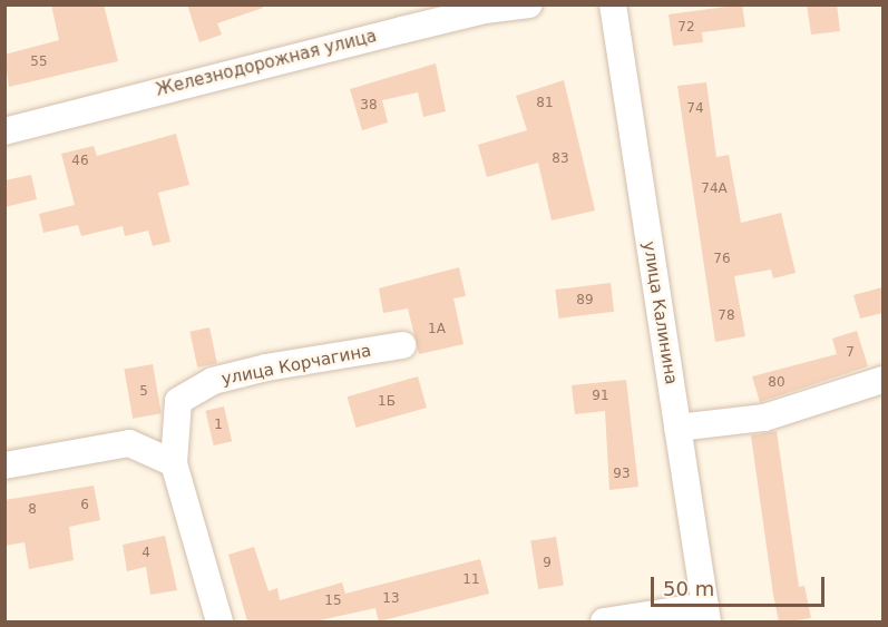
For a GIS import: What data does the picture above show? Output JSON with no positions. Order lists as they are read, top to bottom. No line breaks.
{"streets":{"street":["Железнодорожная улица","улица Калинина","улица Корчагина"]},"house_numbers":["72","55","81","38","74","83","46","74А","76","89","78","1А","7","80","5","91","1Б","1","93","6","8","4","9","11","13","15"],"scale_bar":"50 m"}
